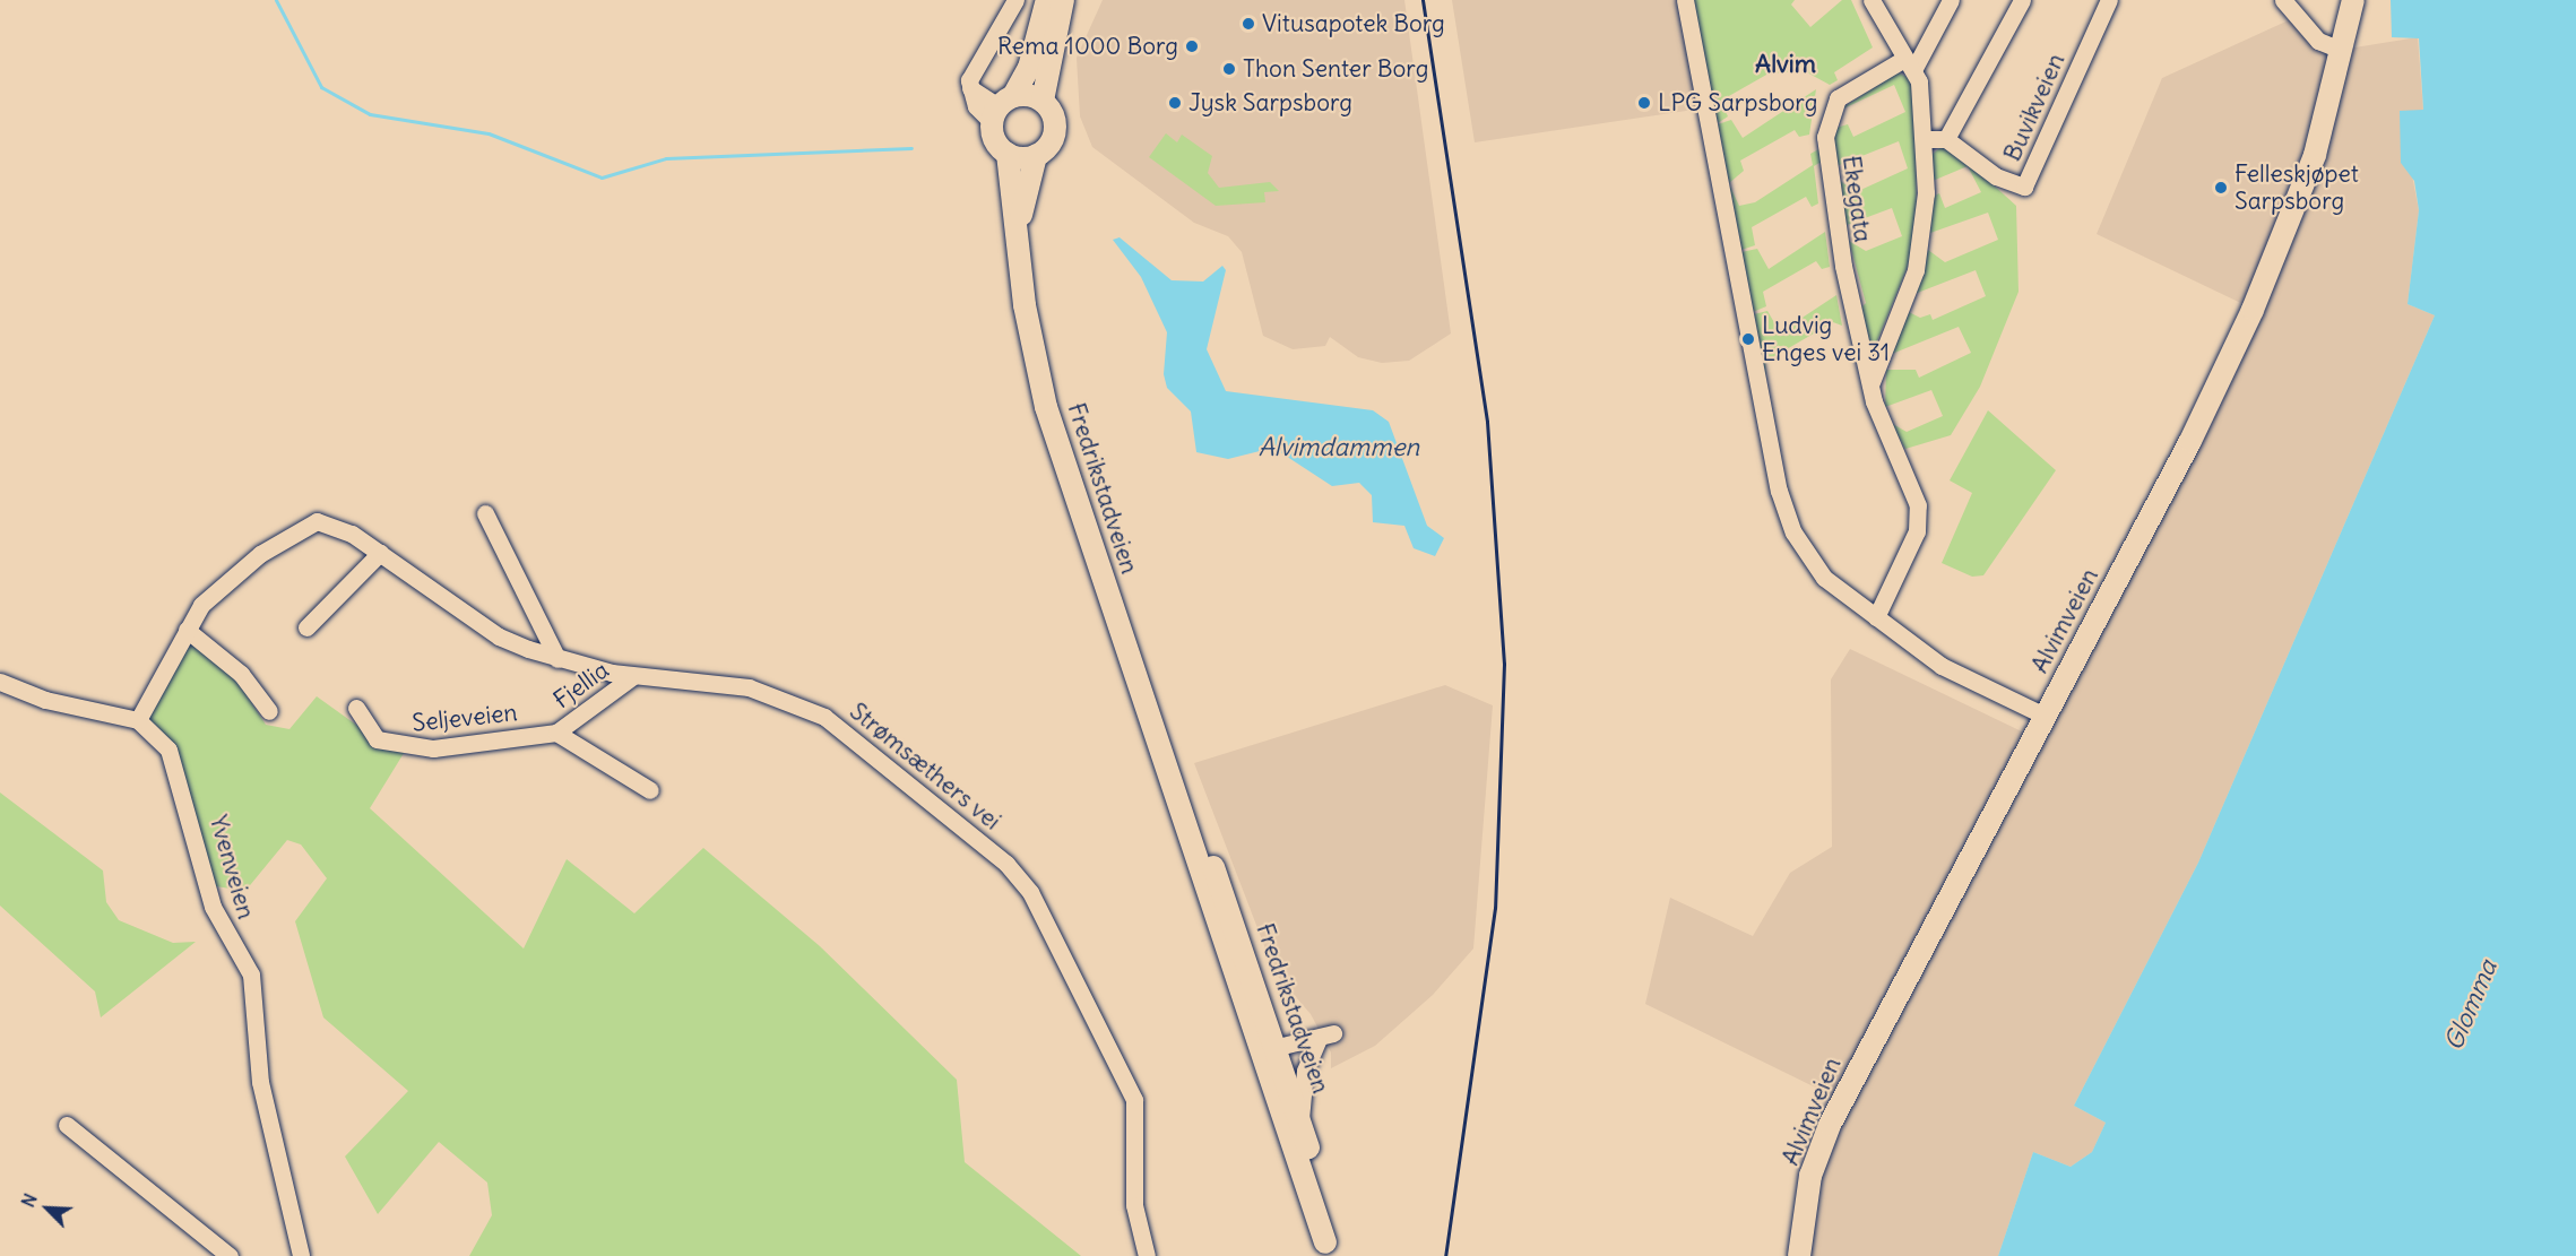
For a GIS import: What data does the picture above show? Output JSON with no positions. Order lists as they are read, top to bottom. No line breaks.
{"streets":{"main road":["Fredrikstadveien","Alvimveien"],"street":["Buvikveien","Ekegata","Fjellia","Seljeveien","Strømsæthers vei","Yvenveien"]},"crossings":[["Fjellia","Seljeveien"],["Fjellia","Strømsæthers vei"],["Strømsæthers vei","Yvenveien"]],"districts":["Alvim"],"water":["Alvimdammen","Glomma"],"places":["Vitusapotek Borg","Rema 1000 Borg","Thon Senter Borg","Jysk Sarpsborg","LPG Sarpsborg","Felleskjøpet Sarpsborg","Ludvig Enges vei 31"],"north":"top left"}
